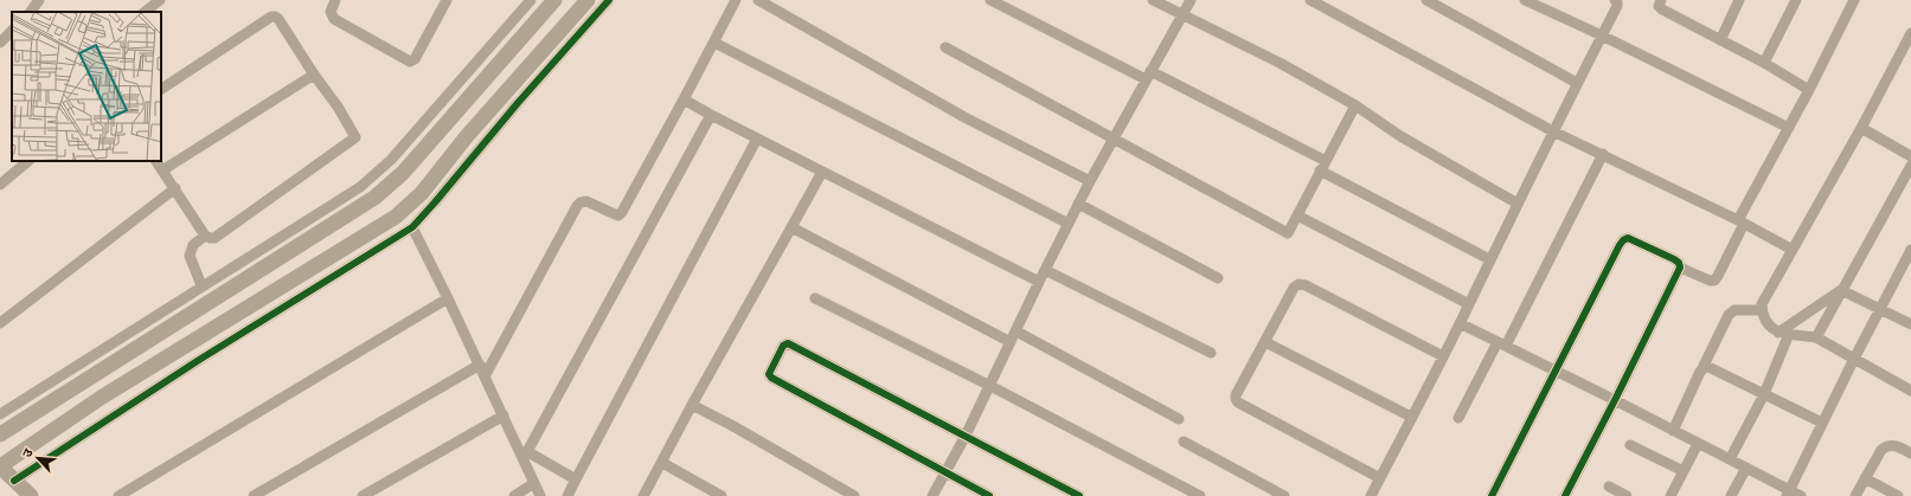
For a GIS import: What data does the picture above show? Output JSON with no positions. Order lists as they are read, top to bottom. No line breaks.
{"north":"top left"}
